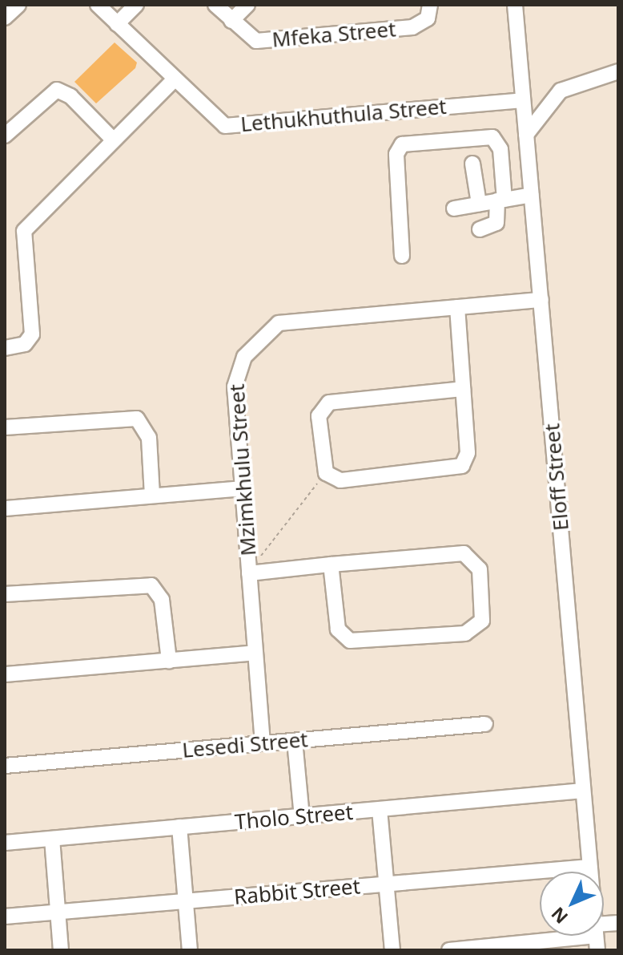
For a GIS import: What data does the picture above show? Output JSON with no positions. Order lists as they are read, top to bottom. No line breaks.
{"streets":{"street":["Mfeka Street","Lethukhuthula Street","Mzimkhulu Street","Eloff Street","Lesedi Street","Tholo Street","Rabbit Street"]},"crossings":[["Lethukhuthula Street","Eloff Street"],["Mzimkhulu Street","Eloff Street"],["Mzimkhulu Street","Lesedi Street"],["Eloff Street","Tholo Street"],["Eloff Street","Rabbit Street"]],"north":"bottom left"}
